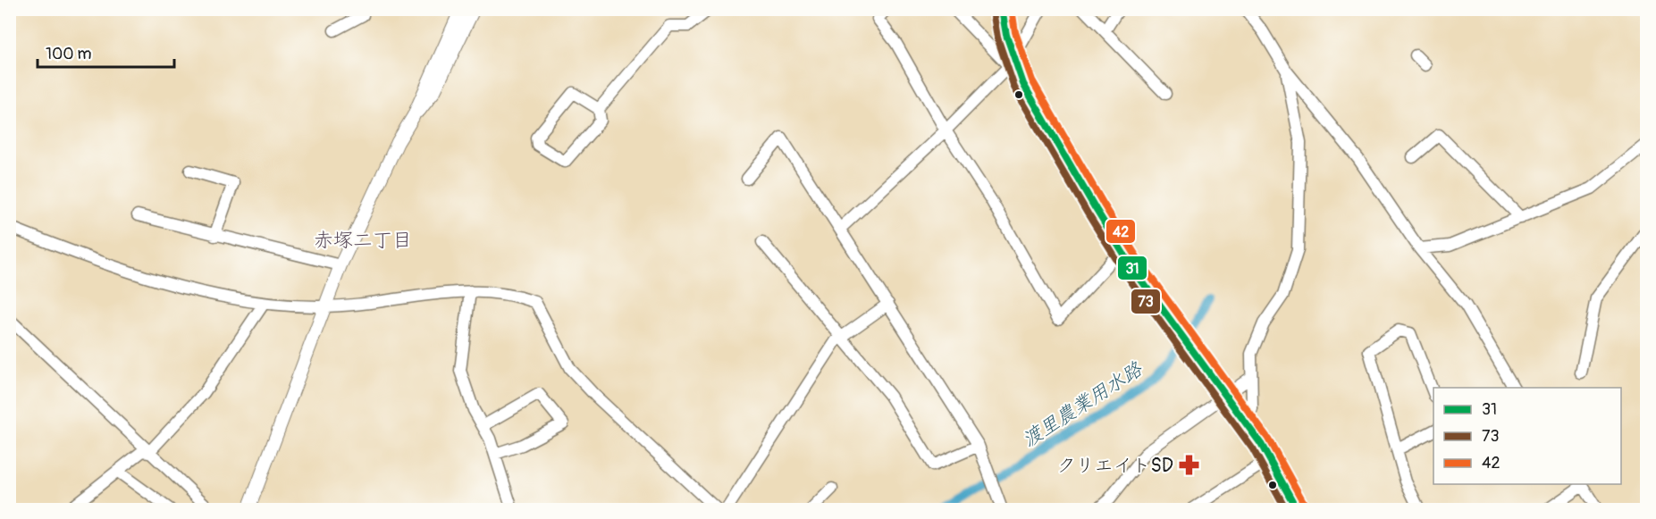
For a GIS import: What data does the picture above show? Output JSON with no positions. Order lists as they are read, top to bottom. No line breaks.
{"districts":["赤塚二丁目"],"water":["渡里農業用水路"],"places":{"pharmacy":["クリエイトSD"]},"lines":["transit line 31","transit line 42","transit line 73"],"legend":["31","73","42"],"scale_bar":"100 m"}
